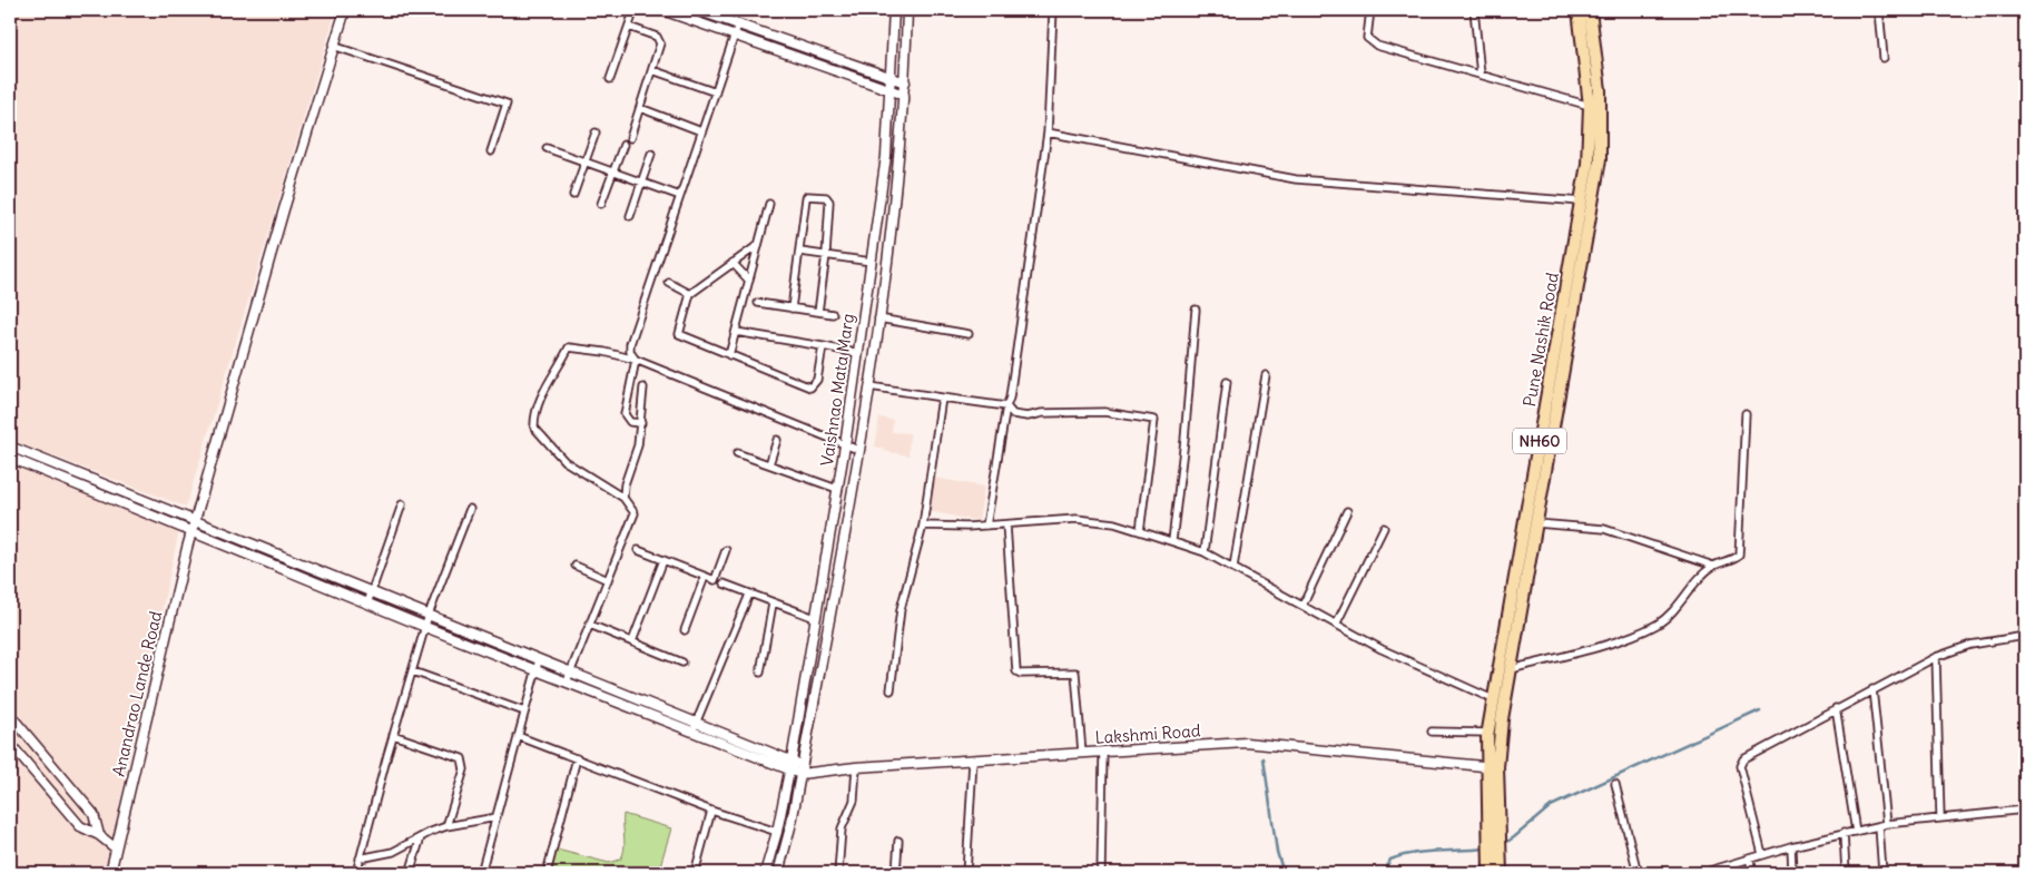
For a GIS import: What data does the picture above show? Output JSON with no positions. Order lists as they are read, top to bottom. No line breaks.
{"streets":{"highway":["Pune Nashik Road","NH60"],"main road":["Vaishnao Mata Marg","Anandrao Lande Road","Lakshmi Road"]},"crossings":[["Pune Nashik Road","Lakshmi Road"],["Vaishnao Mata Marg","Lakshmi Road"]]}
